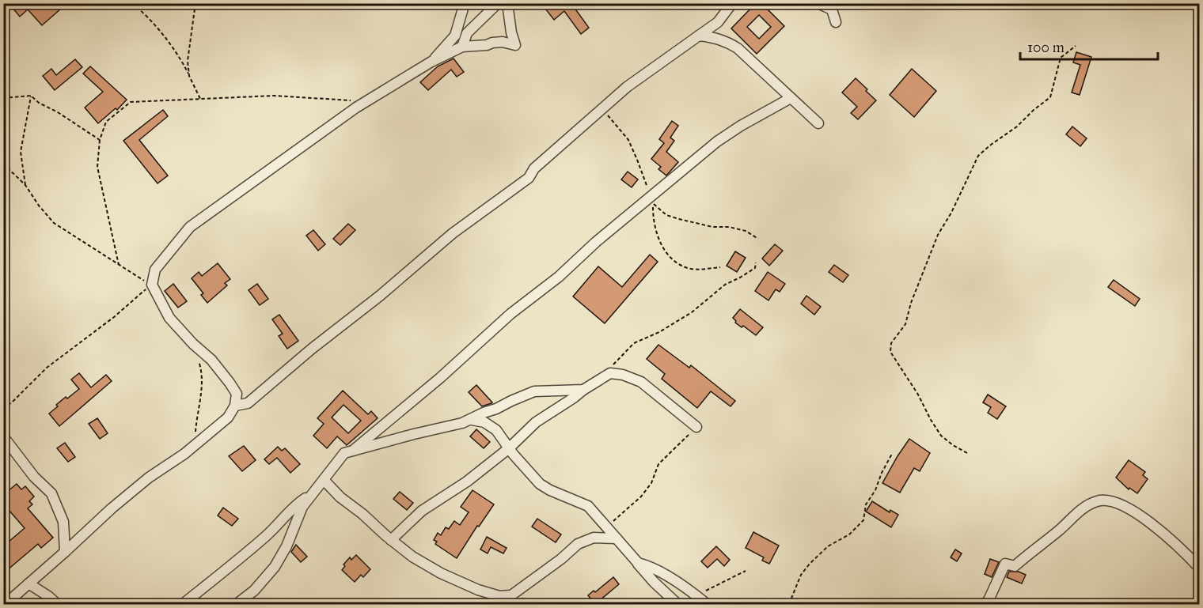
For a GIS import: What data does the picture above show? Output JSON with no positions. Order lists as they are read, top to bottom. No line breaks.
{"scale_bar":"100 m"}
